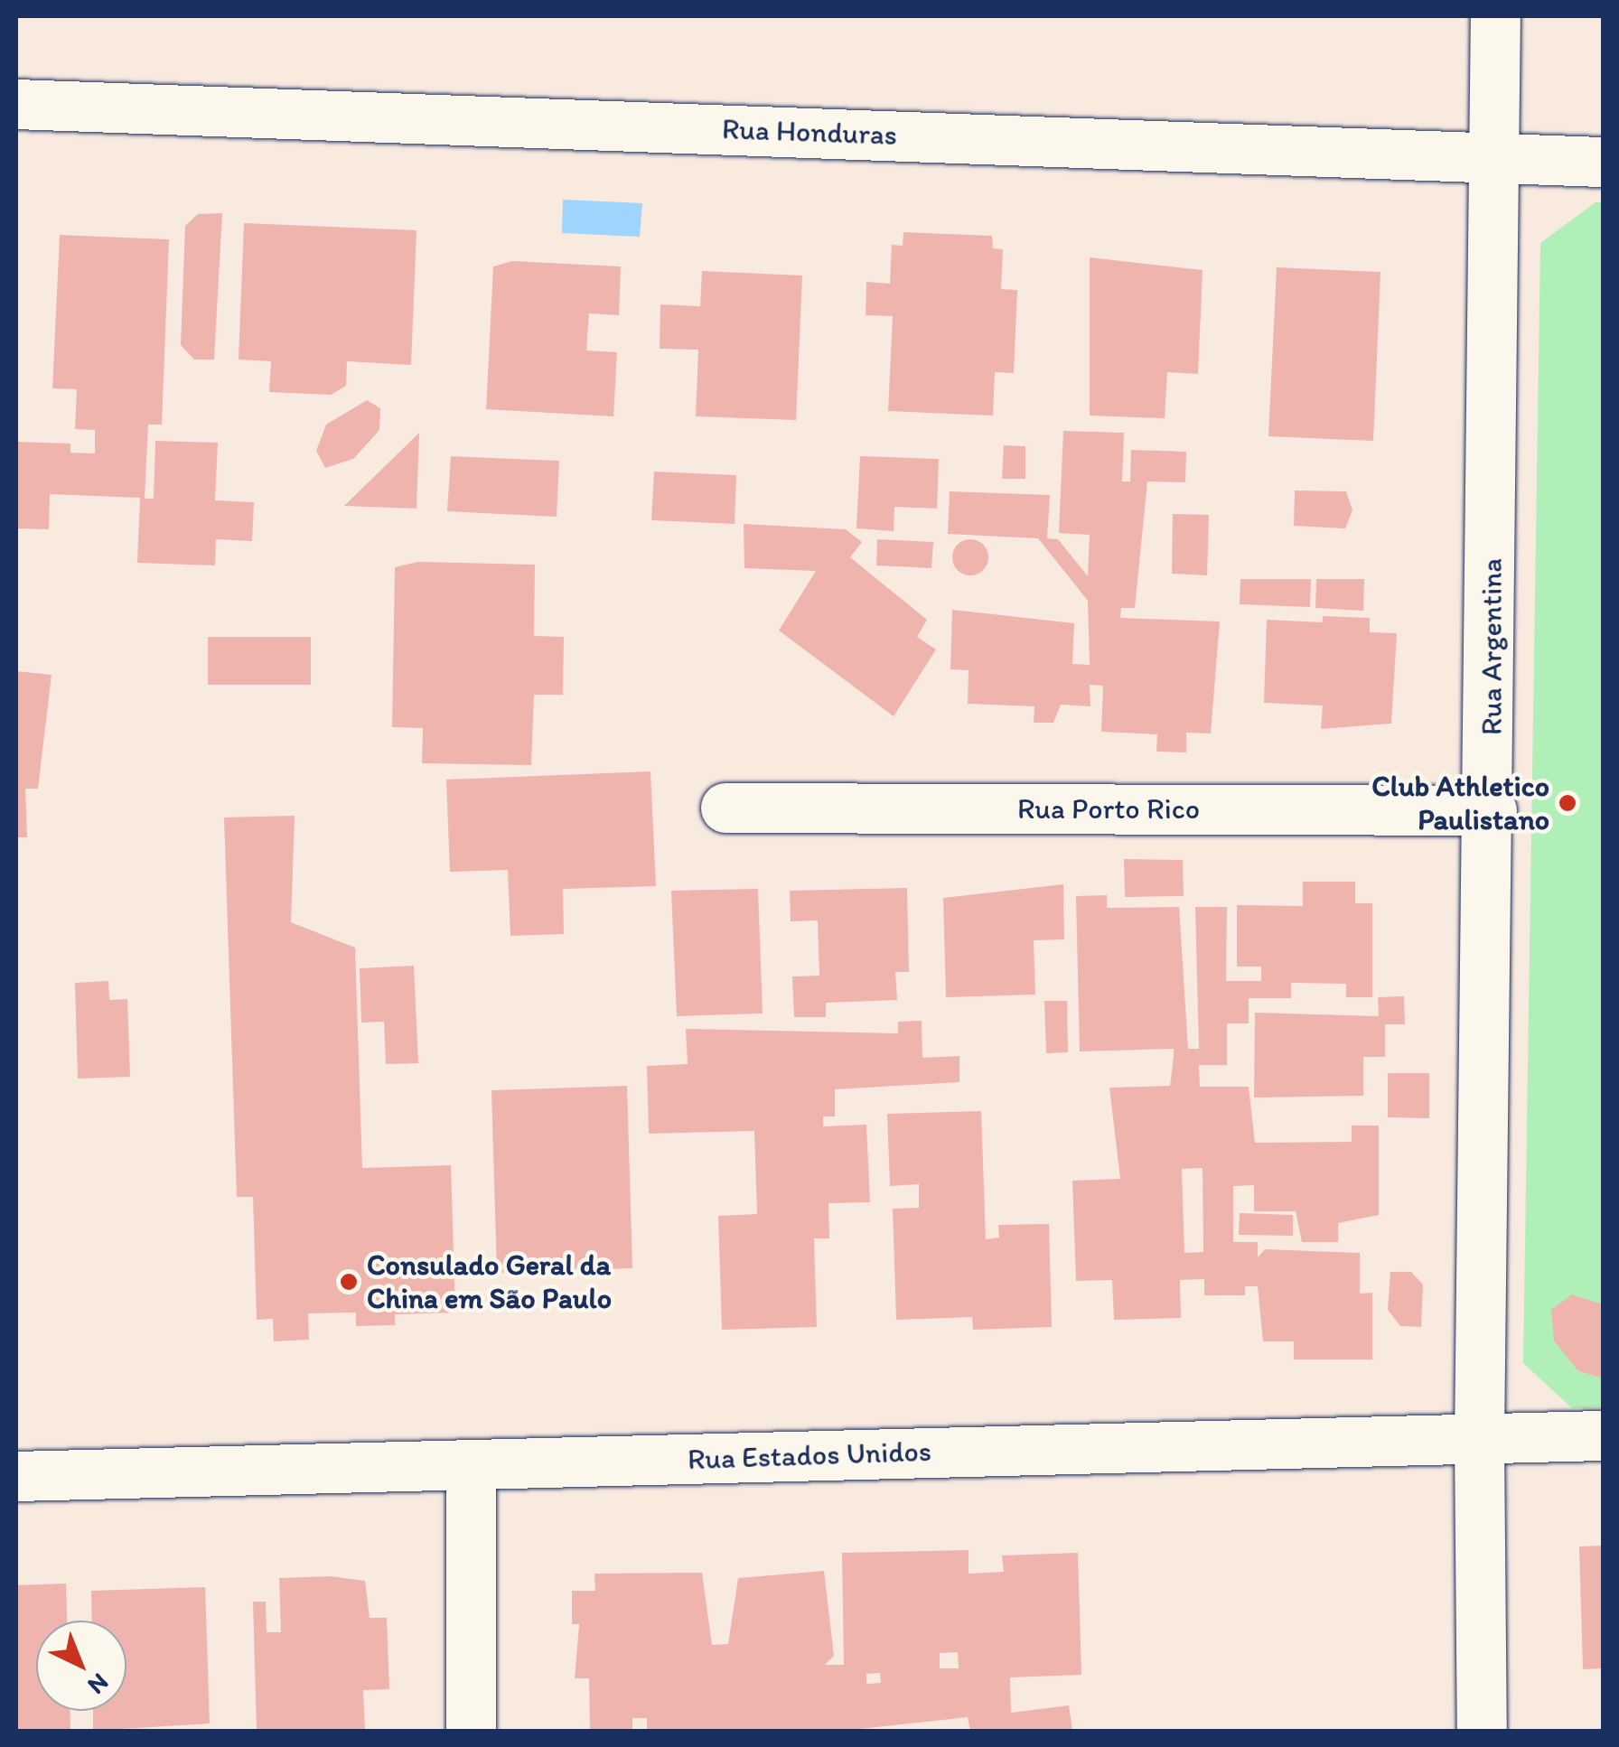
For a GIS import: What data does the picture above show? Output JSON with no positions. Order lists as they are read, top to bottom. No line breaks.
{"streets":{"street":["Rua Honduras","Rua Argentina","Rua Porto Rico","Rua Estados Unidos"]},"crossings":[["Rua Honduras","Rua Argentina"],["Rua Argentina","Rua Porto Rico"],["Rua Argentina","Rua Estados Unidos"]],"places":["Club Athletico Paulistano","Consulado Geral da China em São Paulo"],"north":"bottom right"}
